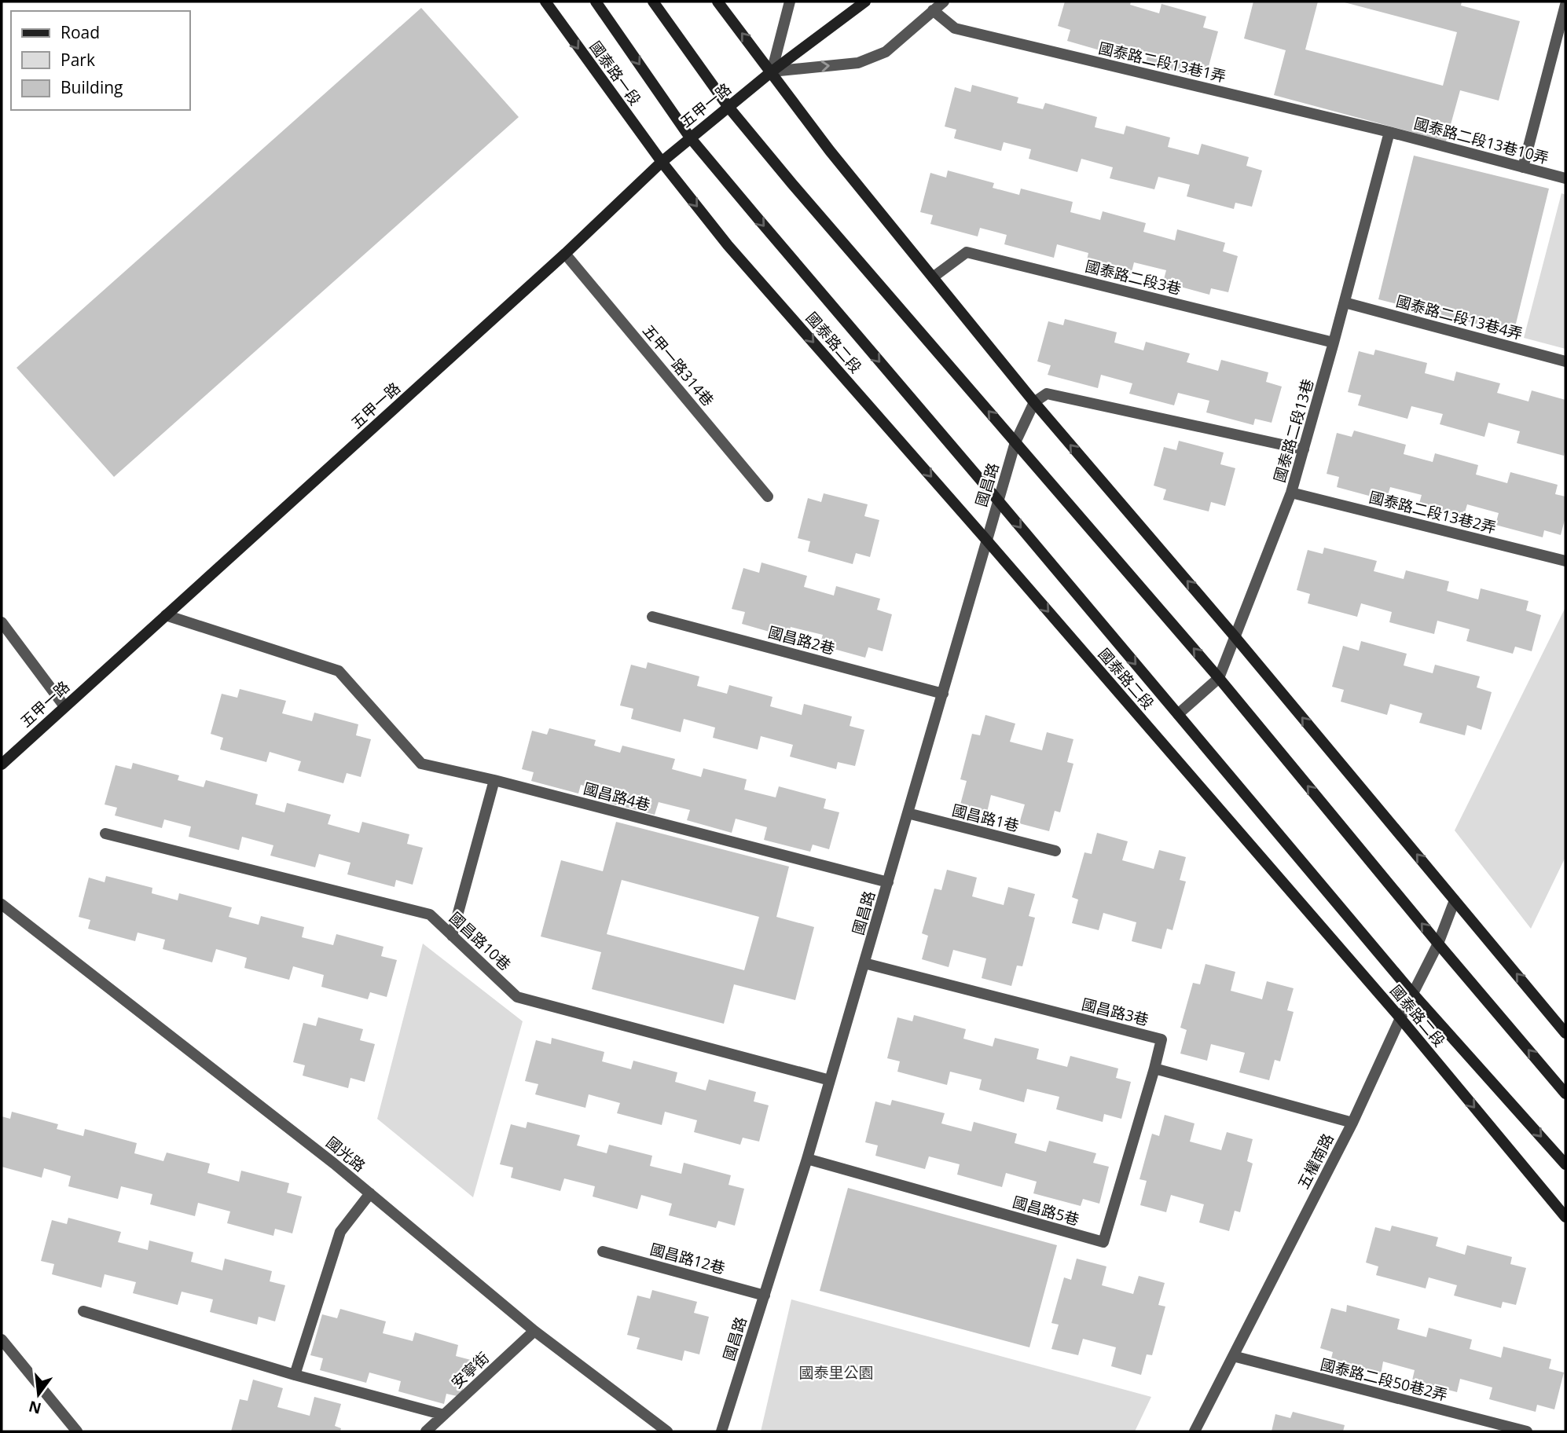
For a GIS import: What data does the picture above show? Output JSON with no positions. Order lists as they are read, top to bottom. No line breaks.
{"streets":{"street":["國泰路二段13巷1弄","國泰路一段","五甲一路","國泰路二段13巷10弄","國泰路二段3巷","國泰路二段13巷4弄","國泰路二段","五甲一路314巷","國泰路二段13巷","國昌路","國泰路二段13巷2弄","國昌路2巷","國昌路4巷","國昌路1巷","國昌路10巷","國昌路3巷","國光路","五權南路","國昌路5巷","國昌路12巷","安寧街","國泰路二段50巷2弄"]},"crossings":[["國泰路二段13巷1弄","國泰路二段13巷10弄"],["國泰路二段13巷1弄","國泰路二段13巷"],["國泰路一段","五甲一路"],["國泰路一段","國泰路二段"],["五甲一路","國泰路二段"],["五甲一路","五甲一路314巷"],["五甲一路","國昌路4巷"],["國泰路二段13巷10弄","國泰路二段13巷"],["國泰路二段3巷","國泰路二段13巷"],["國泰路二段13巷4弄","國泰路二段13巷"],["國泰路二段","國泰路二段13巷"],["國泰路二段","國昌路"],["國泰路二段","五權南路"],["國泰路二段13巷","國泰路二段13巷2弄"],["國昌路","國昌路2巷"],["國昌路","國昌路4巷"],["國昌路","國昌路1巷"],["國昌路","國昌路10巷"],["國昌路","國昌路3巷"],["國昌路","國昌路5巷"],["國昌路","國昌路12巷"],["國昌路3巷","國昌路5巷"],["國光路","安寧街"],["五權南路","國泰路二段50巷2弄"]],"parks":["國泰里公園"],"legend":["Road","Park","Building"],"north":"bottom"}
